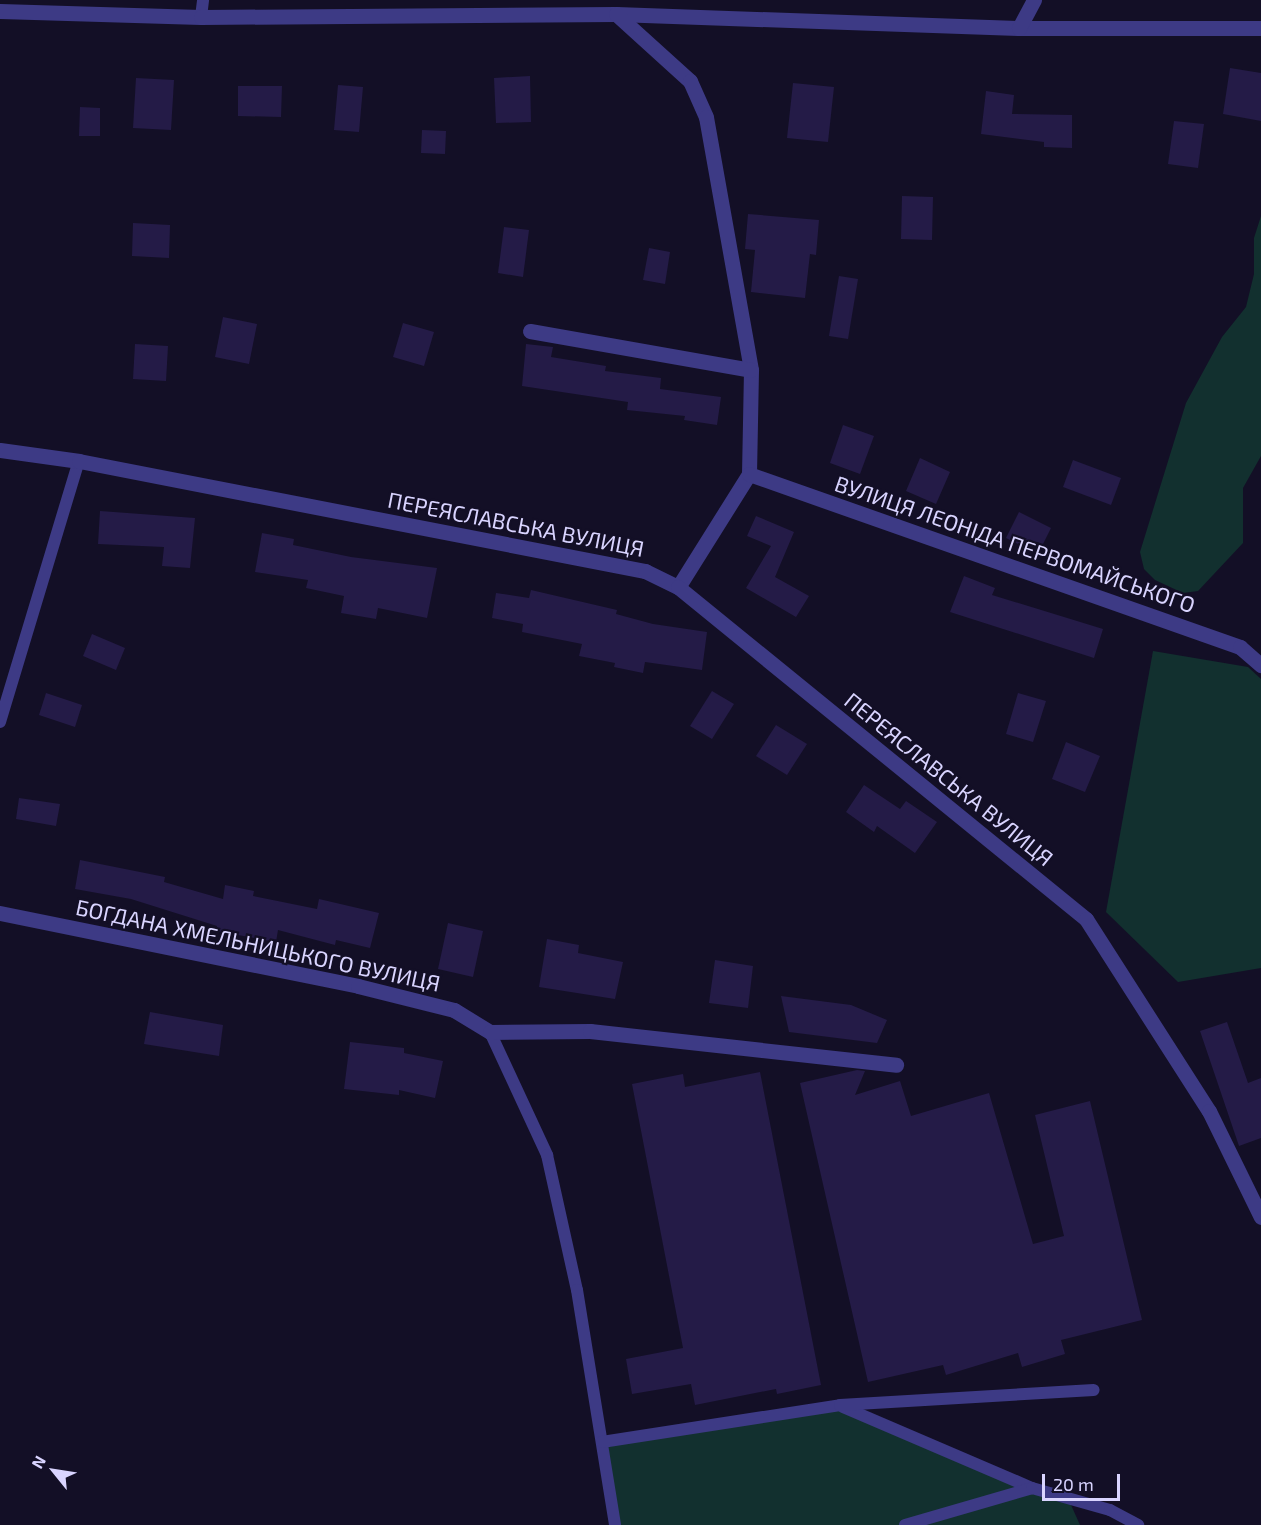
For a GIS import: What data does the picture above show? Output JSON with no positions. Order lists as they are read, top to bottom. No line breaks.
{"streets":{"street":["ПЕРЕЯСЛАВСЬКА ВУЛИЦЯ","ВУЛИЦЯ ЛЕОНІДА ПЕРВОМАЙСЬКОГО","БОГДАНА ХМЕЛЬНИЦЬКОГО ВУЛИЦЯ"]},"scale_bar":"20 m","north":"top left"}
